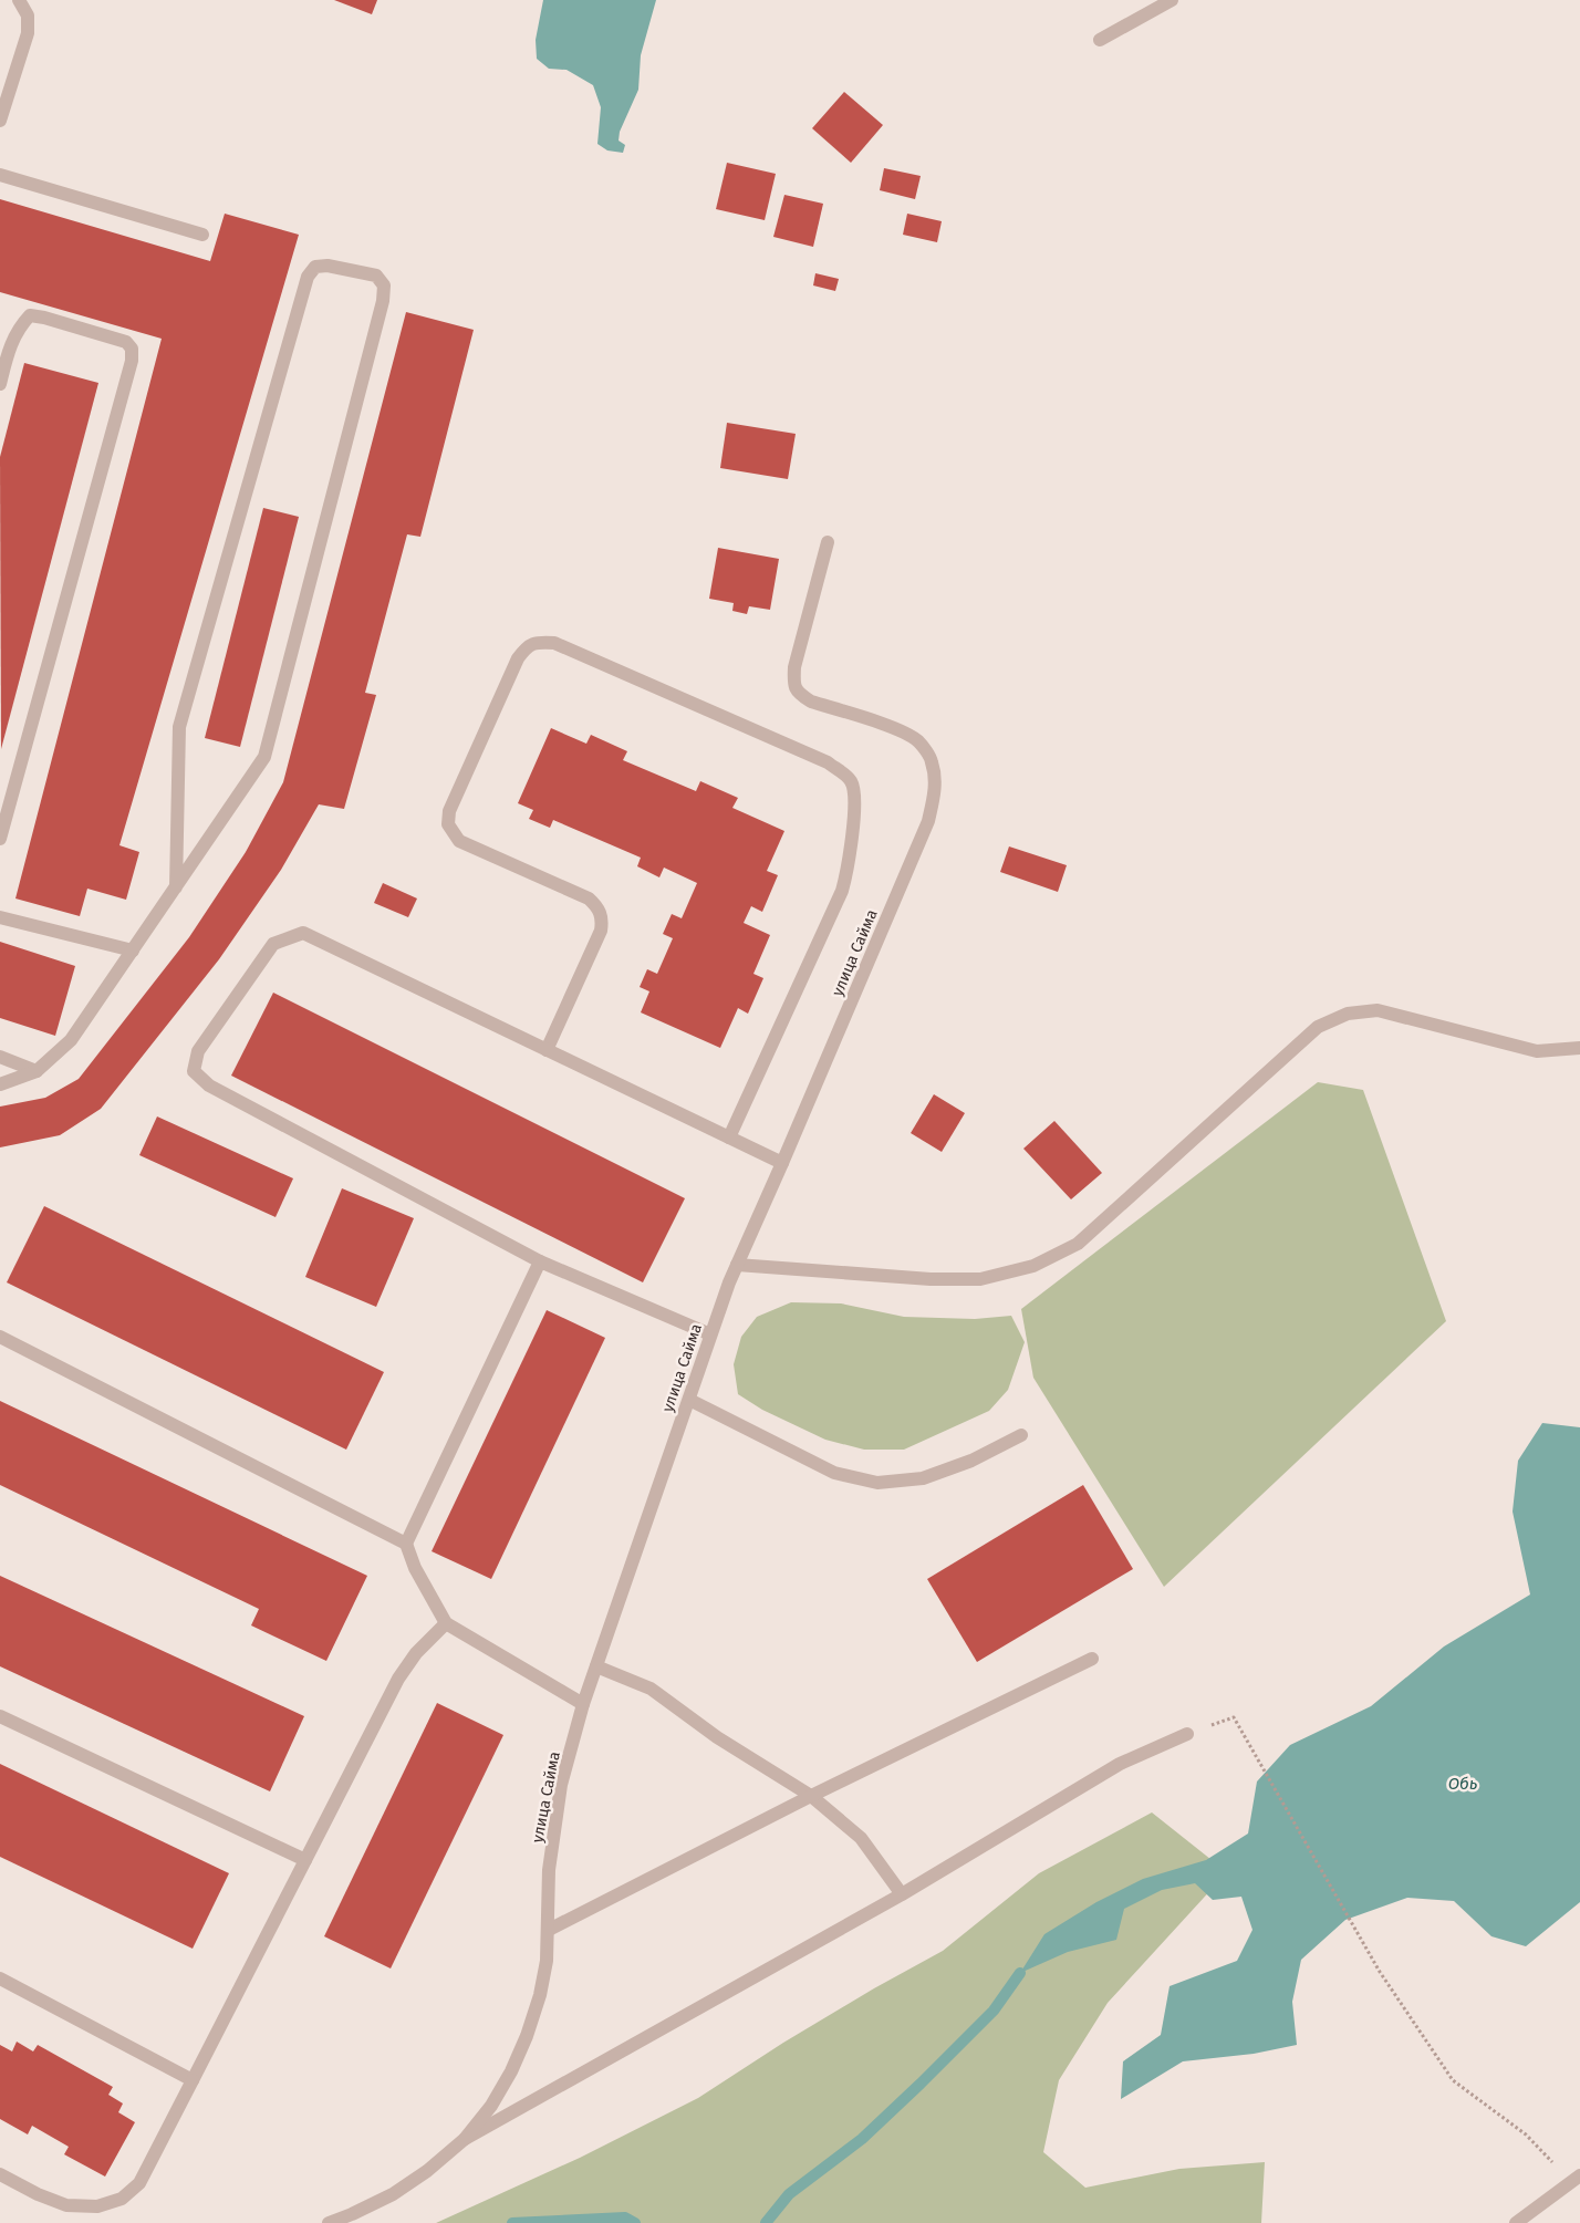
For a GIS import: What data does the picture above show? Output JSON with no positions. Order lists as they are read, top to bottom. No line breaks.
{"streets":{"street":["улица Сайма"]},"water":["Обь"]}
